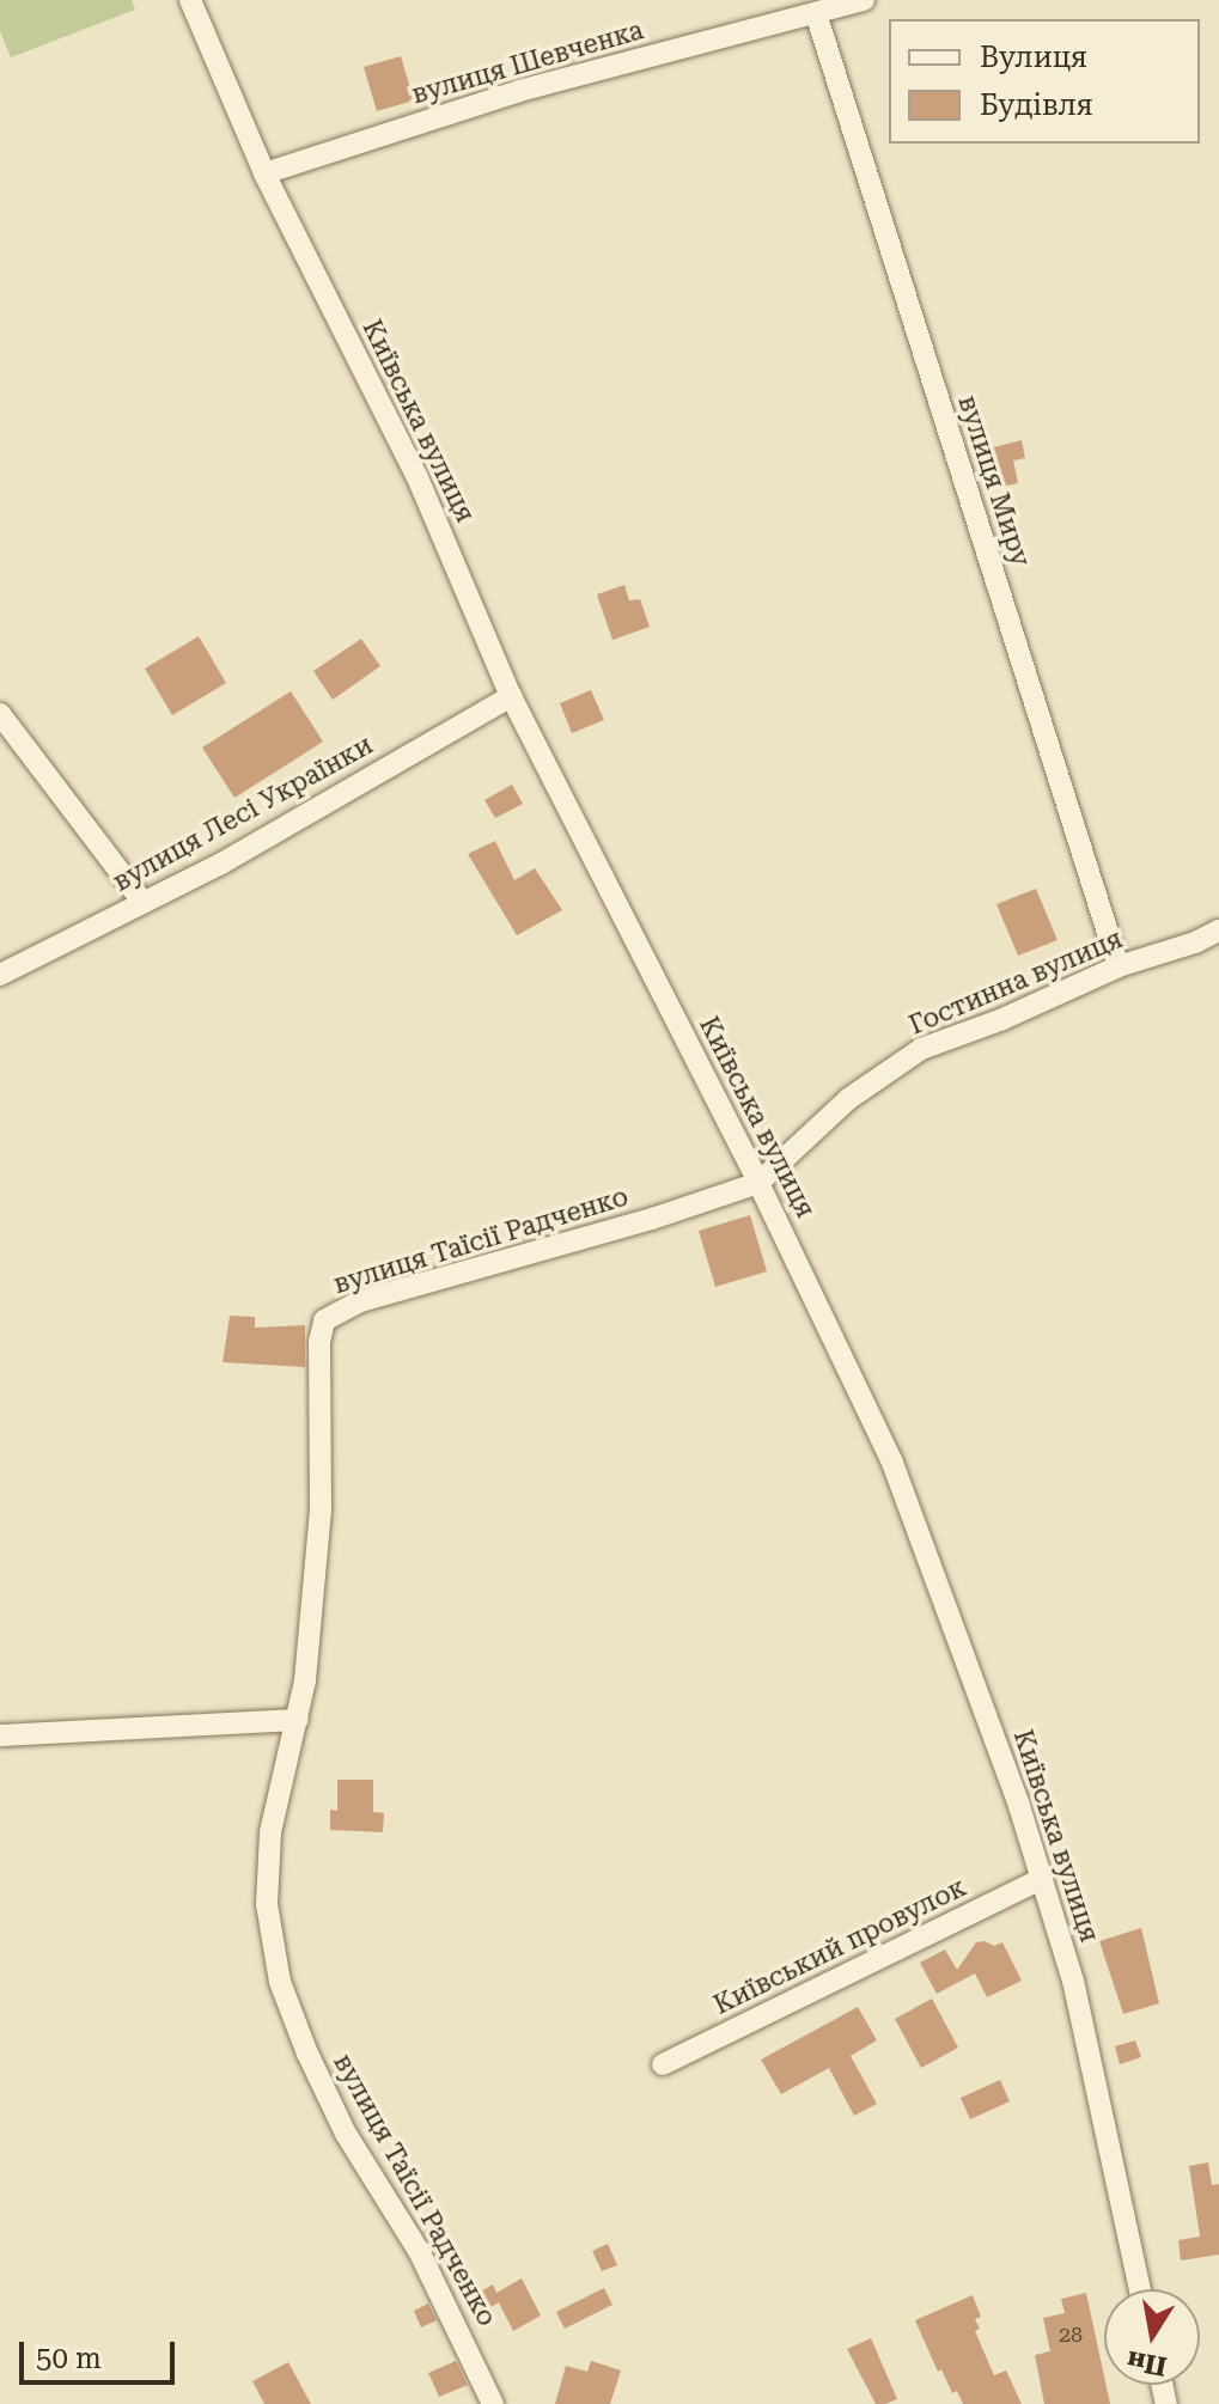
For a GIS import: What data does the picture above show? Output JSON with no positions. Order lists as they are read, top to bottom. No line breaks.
{"streets":{"street":["вулиця Шевченка","Київська вулиця","вулиця Миру","вулиця Лесі Українки","Гостинна вулиця","вулиця Таїсії Радченко","Київський провулок"]},"crossings":[["вулиця Шевченка","Київська вулиця"],["вулиця Шевченка","вулиця Миру"],["Київська вулиця","вулиця Лесі Українки"],["Київська вулиця","Гостинна вулиця"],["Київська вулиця","вулиця Таїсії Радченко"],["Київська вулиця","Київський провулок"],["вулиця Миру","Гостинна вулиця"],["Гостинна вулиця","вулиця Таїсії Радченко"]],"house_numbers":["28"],"legend":["Вулиця","Будівля"],"scale_bar":"50 m","north":"bottom"}
